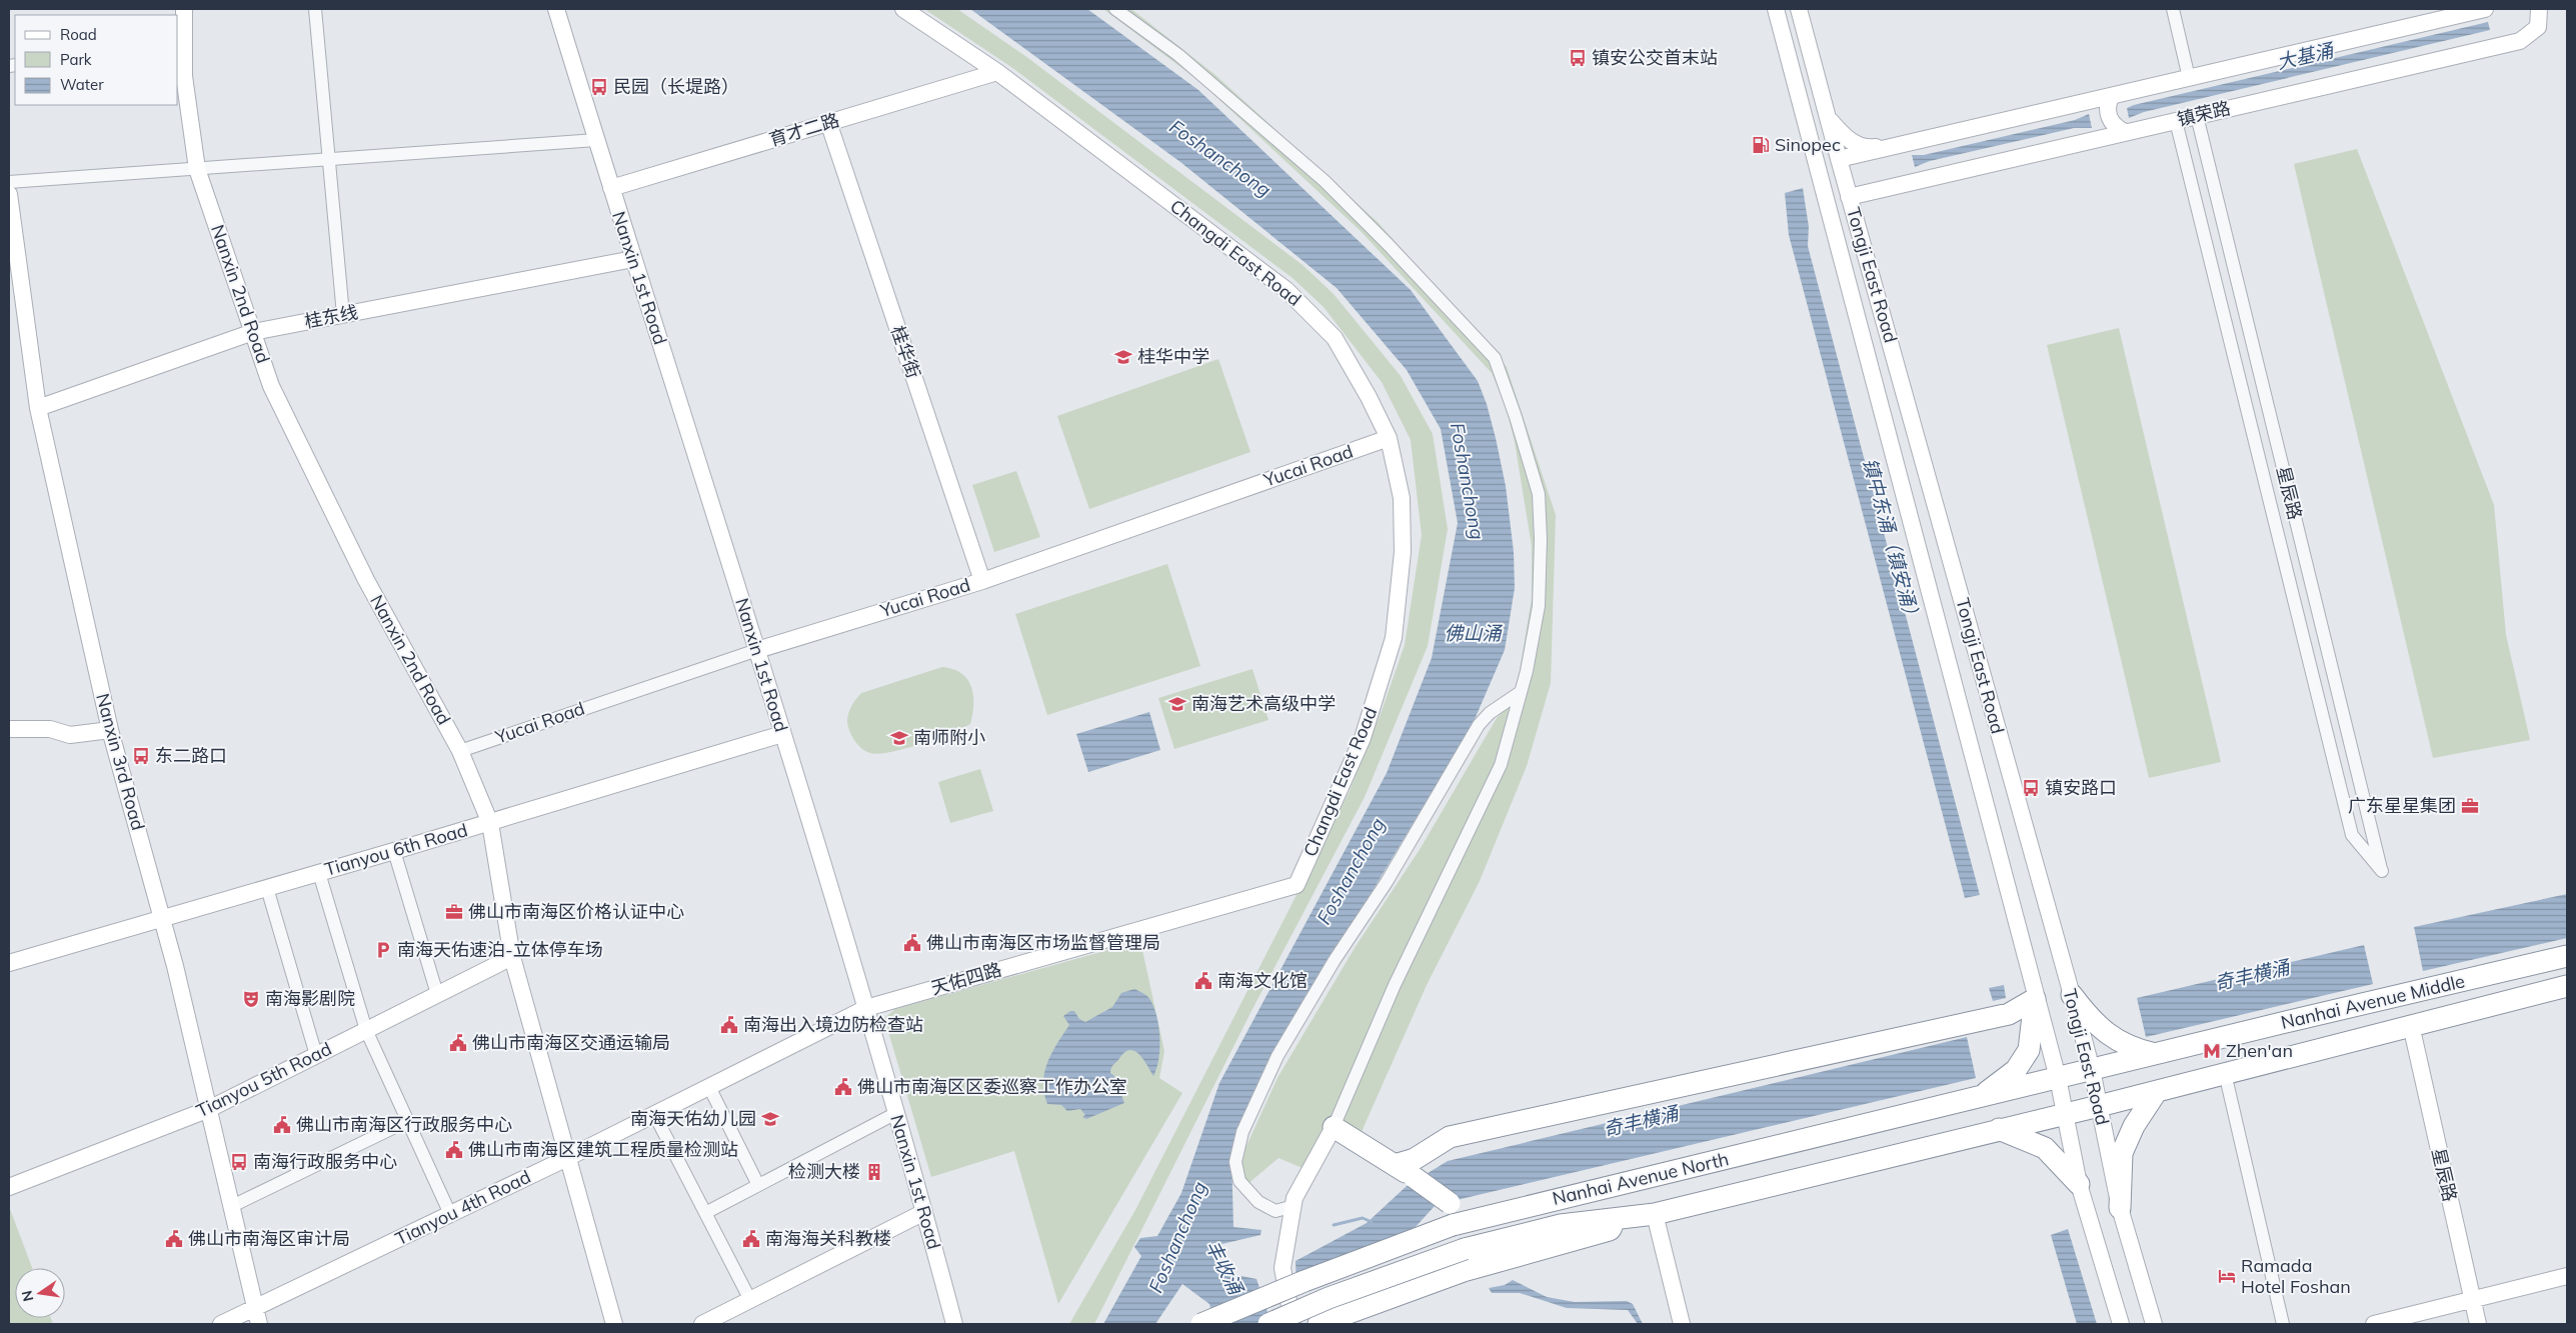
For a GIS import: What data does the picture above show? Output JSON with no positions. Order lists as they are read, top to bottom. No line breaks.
{"streets":{"highway":["Nanhai Avenue Middle","Nanhai Avenue North"],"street":["镇荣路","育才二路","Changdi East Road","Tongji East Road","Nanxin 1st Road","Nanxin 2nd Road","桂东线","桂华街","Yucai Road","星辰路","Nanxin 3rd Road","Tianyou 6th Road","天佑四路","Tianyou 5th Road","Tianyou 4th Road"]},"crossings":[["镇荣路","Tongji East Road"],["镇荣路","星辰路"],["育才二路","Changdi East Road"],["育才二路","Nanxin 1st Road"],["育才二路","桂华街"],["Changdi East Road","Yucai Road"],["Changdi East Road","天佑四路"],["Tongji East Road","Nanhai Avenue Middle"],["Tongji East Road","Nanhai Avenue North"],["Nanxin 1st Road","桂东线"],["Nanxin 1st Road","Yucai Road"],["Nanxin 1st Road","Tianyou 6th Road"],["Nanxin 1st Road","天佑四路"],["Nanxin 1st Road","Tianyou 4th Road"],["Nanxin 2nd Road","桂东线"],["Nanxin 2nd Road","Yucai Road"],["Nanxin 2nd Road","Tianyou 6th Road"],["Nanxin 2nd Road","Tianyou 5th Road"],["Nanxin 2nd Road","Tianyou 4th Road"],["桂东线","Nanxin 3rd Road"],["桂华街","Yucai Road"],["星辰路","Nanhai Avenue Middle"],["Nanxin 3rd Road","Tianyou 6th Road"],["Nanxin 3rd Road","Tianyou 5th Road"],["Nanxin 3rd Road","Tianyou 4th Road"],["天佑四路","Tianyou 4th Road"],["Nanhai Avenue Middle","Nanhai Avenue North"]],"water":["大基涌","Foshanchong","镇中东涌（镇安涌）","佛山涌","奇丰横涌","丰收涌"],"places":{"bus stop":["镇安公交首末站","民园（长堤路）","东二路口","镇安路口","南海行政服务中心"],"fuel station":["Sinopec"],"school or university":["桂华中学","南海艺术高级中学","南师附小","南海天佑幼儿园"],"office":["广东星星集团","佛山市南海区价格认证中心"],"public building":["佛山市南海区市场监督管理局","南海文化馆","南海出入境边防检查站","佛山市南海区交通运输局","佛山市南海区区委巡察工作办公室","佛山市南海区行政服务中心","佛山市南海区建筑工程质量检测站","佛山市南海区审计局","南海海关科教楼"],"parking":["南海天佑速泊-立体停车场"],"theatre":["南海影剧院"],"metro station":["Zhen'an"],"building":["检测大楼"],"hotel":["Ramada Hotel Foshan"]},"legend":["Road","Park","Water"],"north":"left"}
